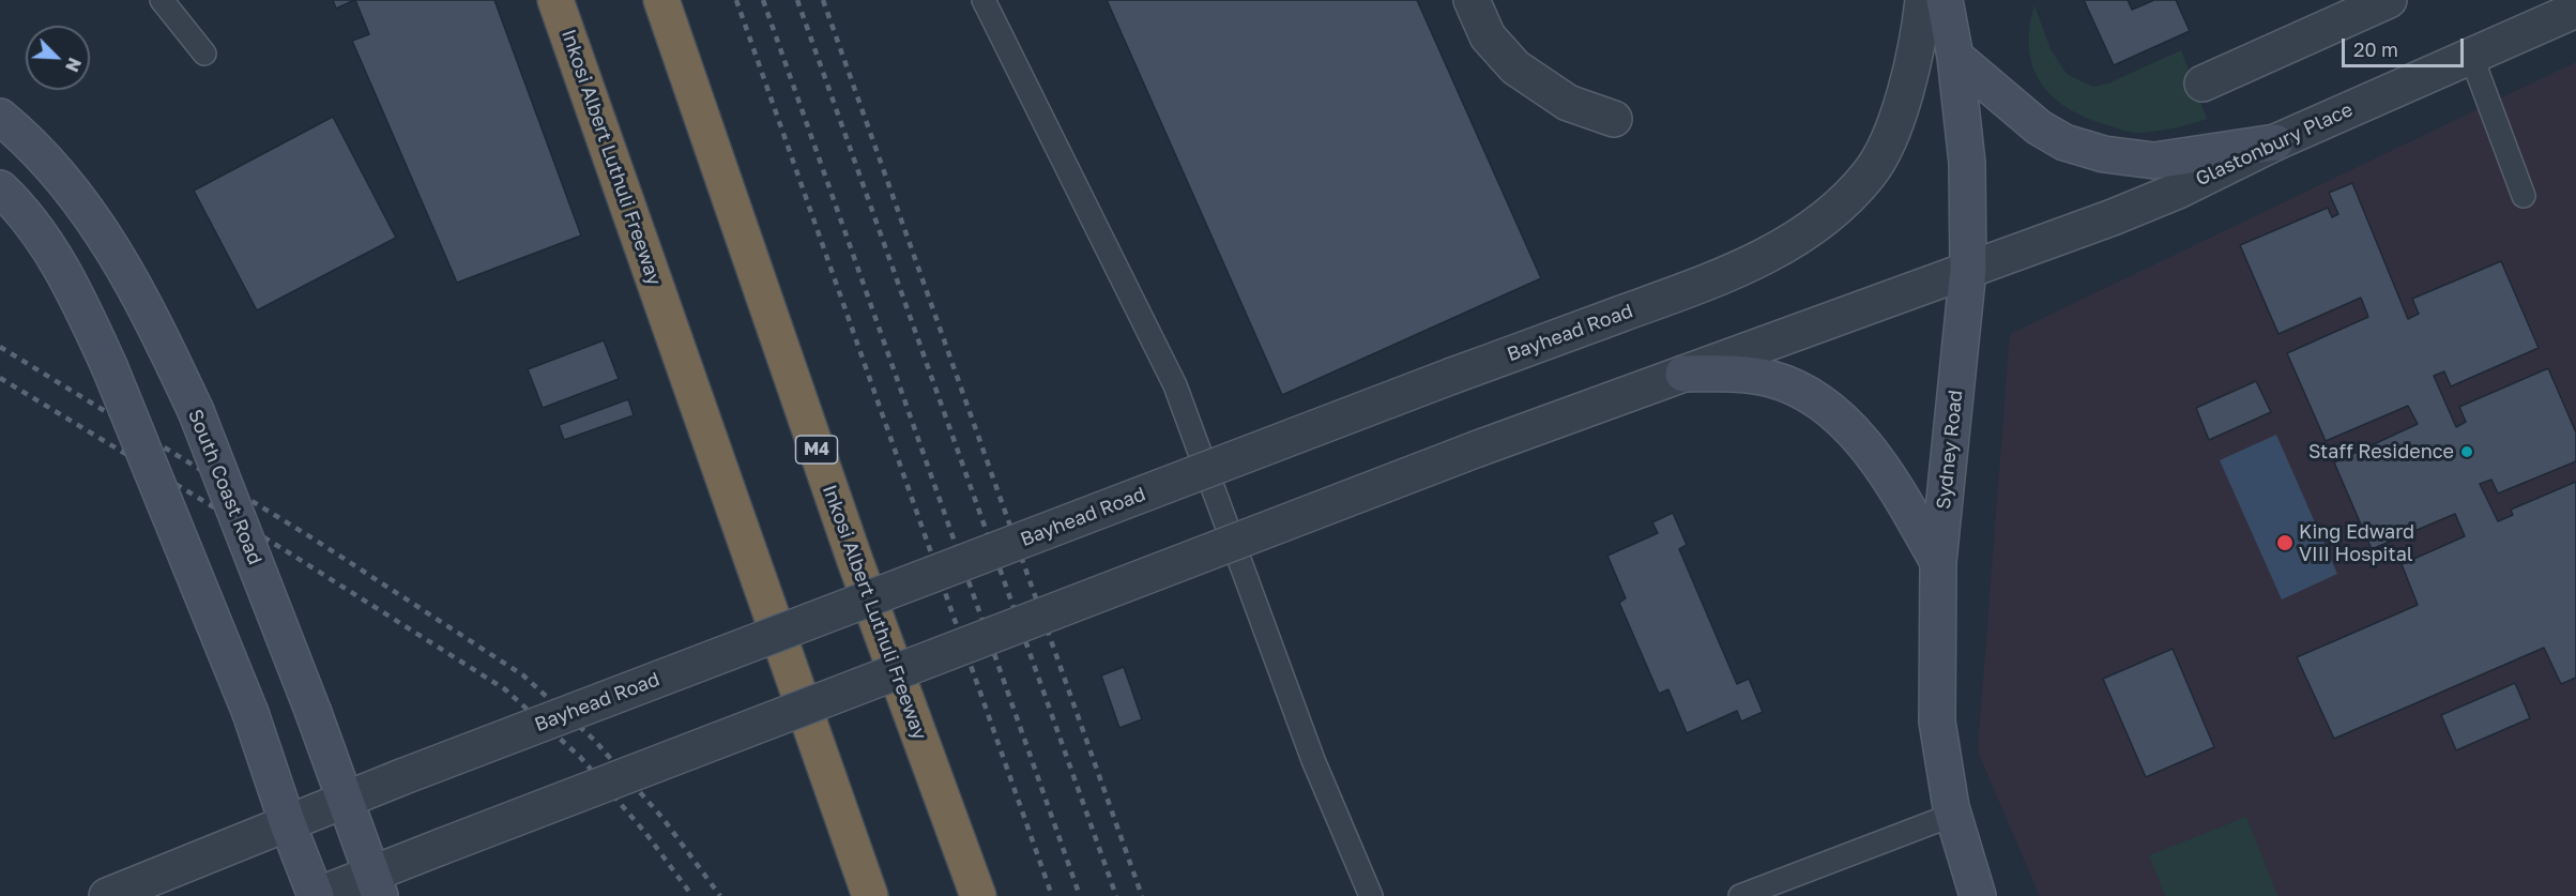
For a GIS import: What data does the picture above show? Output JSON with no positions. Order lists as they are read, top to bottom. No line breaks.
{"streets":{"highway":["Inkosi Albert Luthuli Freeway","M4"],"street":["Glastonbury Place","Bayhead Road","Sydney Road","South Coast Road"]},"crossings":[["Glastonbury Place","Sydney Road"],["Bayhead Road","South Coast Road"]],"places":["Staff Residence","King Edward VIII Hospital"],"scale_bar":"20 m","north":"bottom right"}
